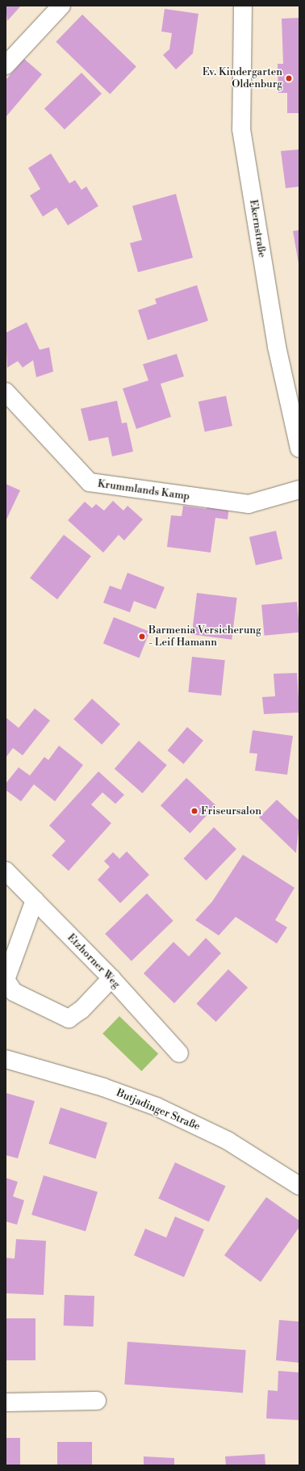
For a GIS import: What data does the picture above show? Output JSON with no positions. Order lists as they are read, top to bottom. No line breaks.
{"streets":{"street":["Ekernstraße","Krummlands Kamp","Etzhorner Weg","Butjadinger Straße"]},"places":["Ev. Kindergarten Oldenburg","Barmenia Versicherung - Leif Hamann","Friseursalon"]}
